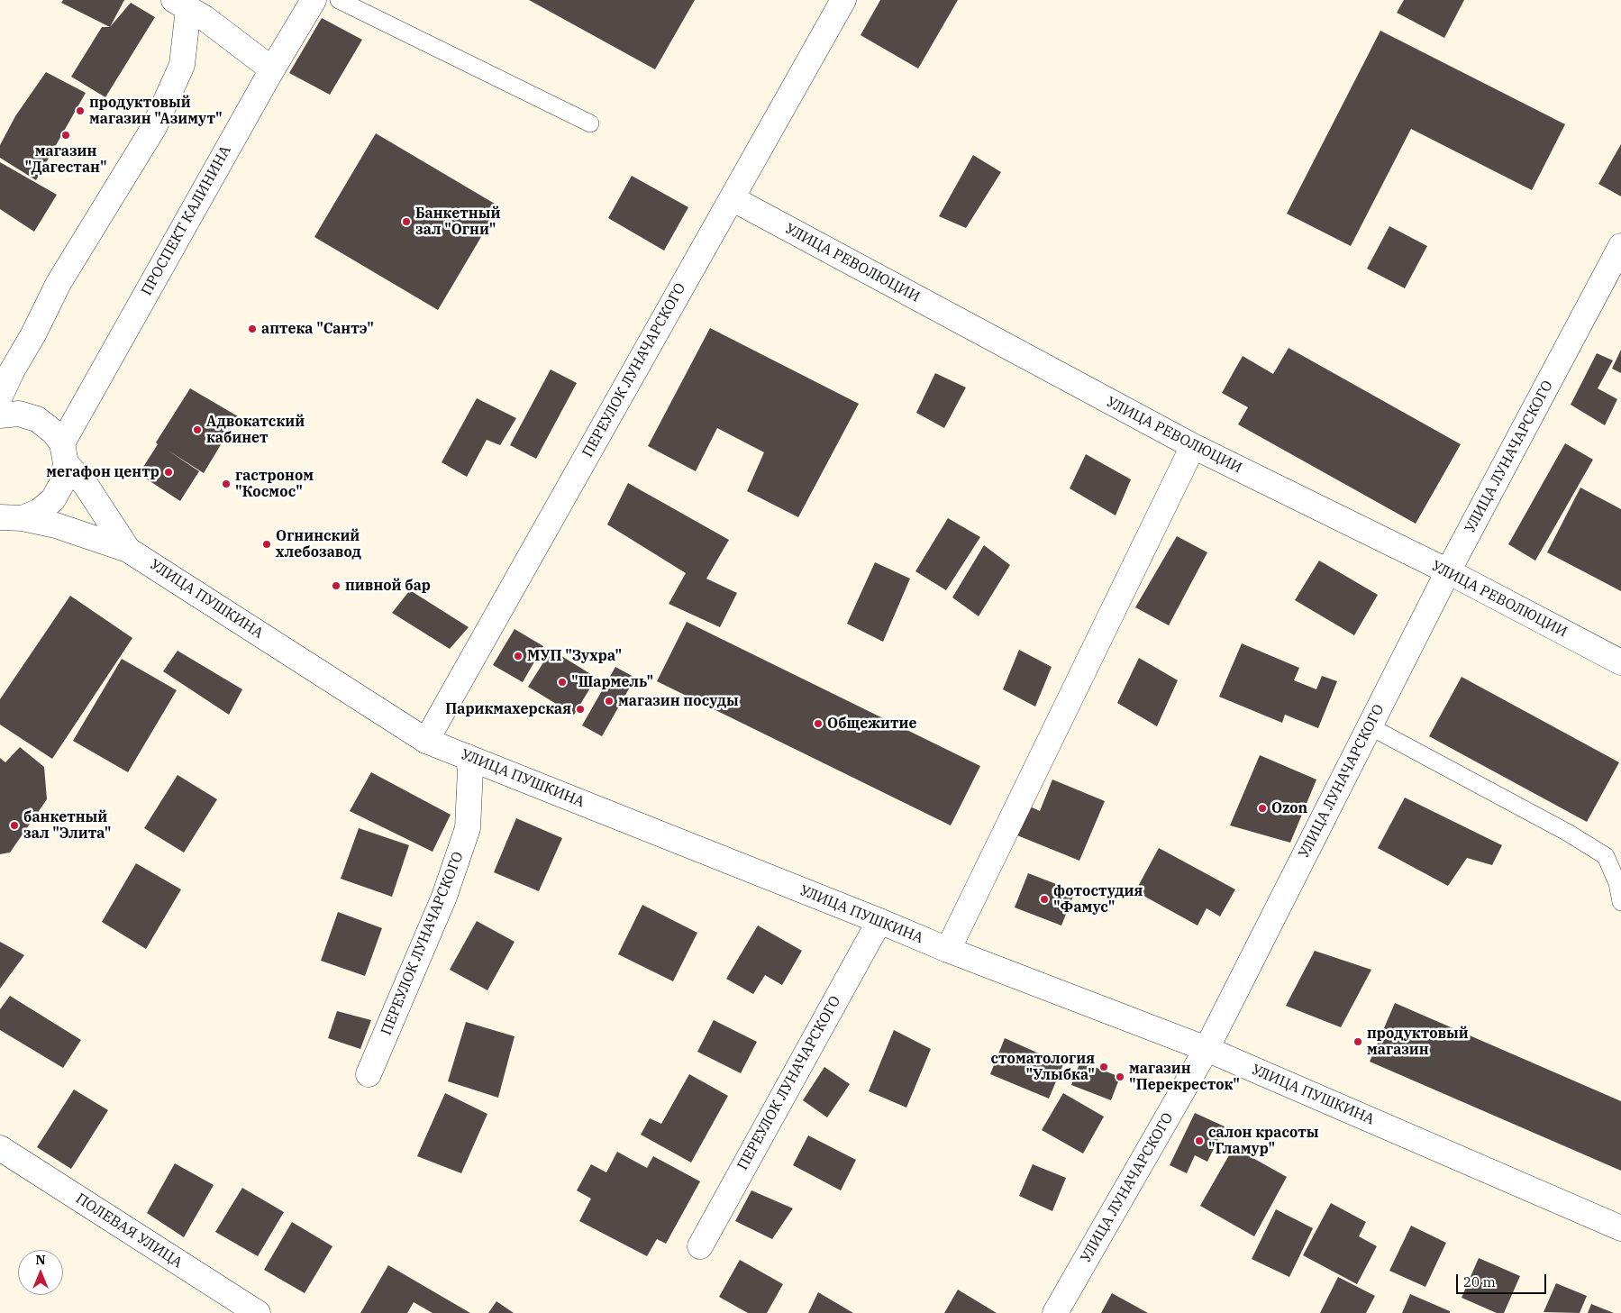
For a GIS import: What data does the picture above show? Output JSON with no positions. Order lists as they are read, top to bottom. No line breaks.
{"streets":{"street":["ПРОСПЕКТ КАЛИНИНА","УЛИЦА РЕВОЛЮЦИИ","ПЕРЕУЛОК ЛУНАЧАРСКОГО","УЛИЦА ЛУНАЧАРСКОГО","УЛИЦА ПУШКИНА","ПОЛЕВАЯ УЛИЦА"]},"crossings":[["УЛИЦА РЕВОЛЮЦИИ","ПЕРЕУЛОК ЛУНАЧАРСКОГО"],["УЛИЦА РЕВОЛЮЦИИ","УЛИЦА ЛУНАЧАРСКОГО"],["ПЕРЕУЛОК ЛУНАЧАРСКОГО","УЛИЦА ПУШКИНА"],["УЛИЦА ЛУНАЧАРСКОГО","УЛИЦА ПУШКИНА"]],"places":["продуктовый магазин \"Азимут\"","магазин \"Дагестан\"","Банкетный зал \"Огни\"","аптека \"Сантэ\"","Адвокатский кабинет","мегафон центр","гастроном \"Космос\"","Огнинский хлебозавод","пивной бар","МУП \"Зухра\"","\"Шармель\"","магазин посуды","Парикмахерская","Общежитие","Ozon","банкетный зал \"Элита\"","фотостудия \"Фамус\"","продуктовый магазин","стоматология \"Улыбка\"","магазин \"Перекресток\"","салон красоты \"Гламур\""],"scale_bar":"20 m","north":"top"}
